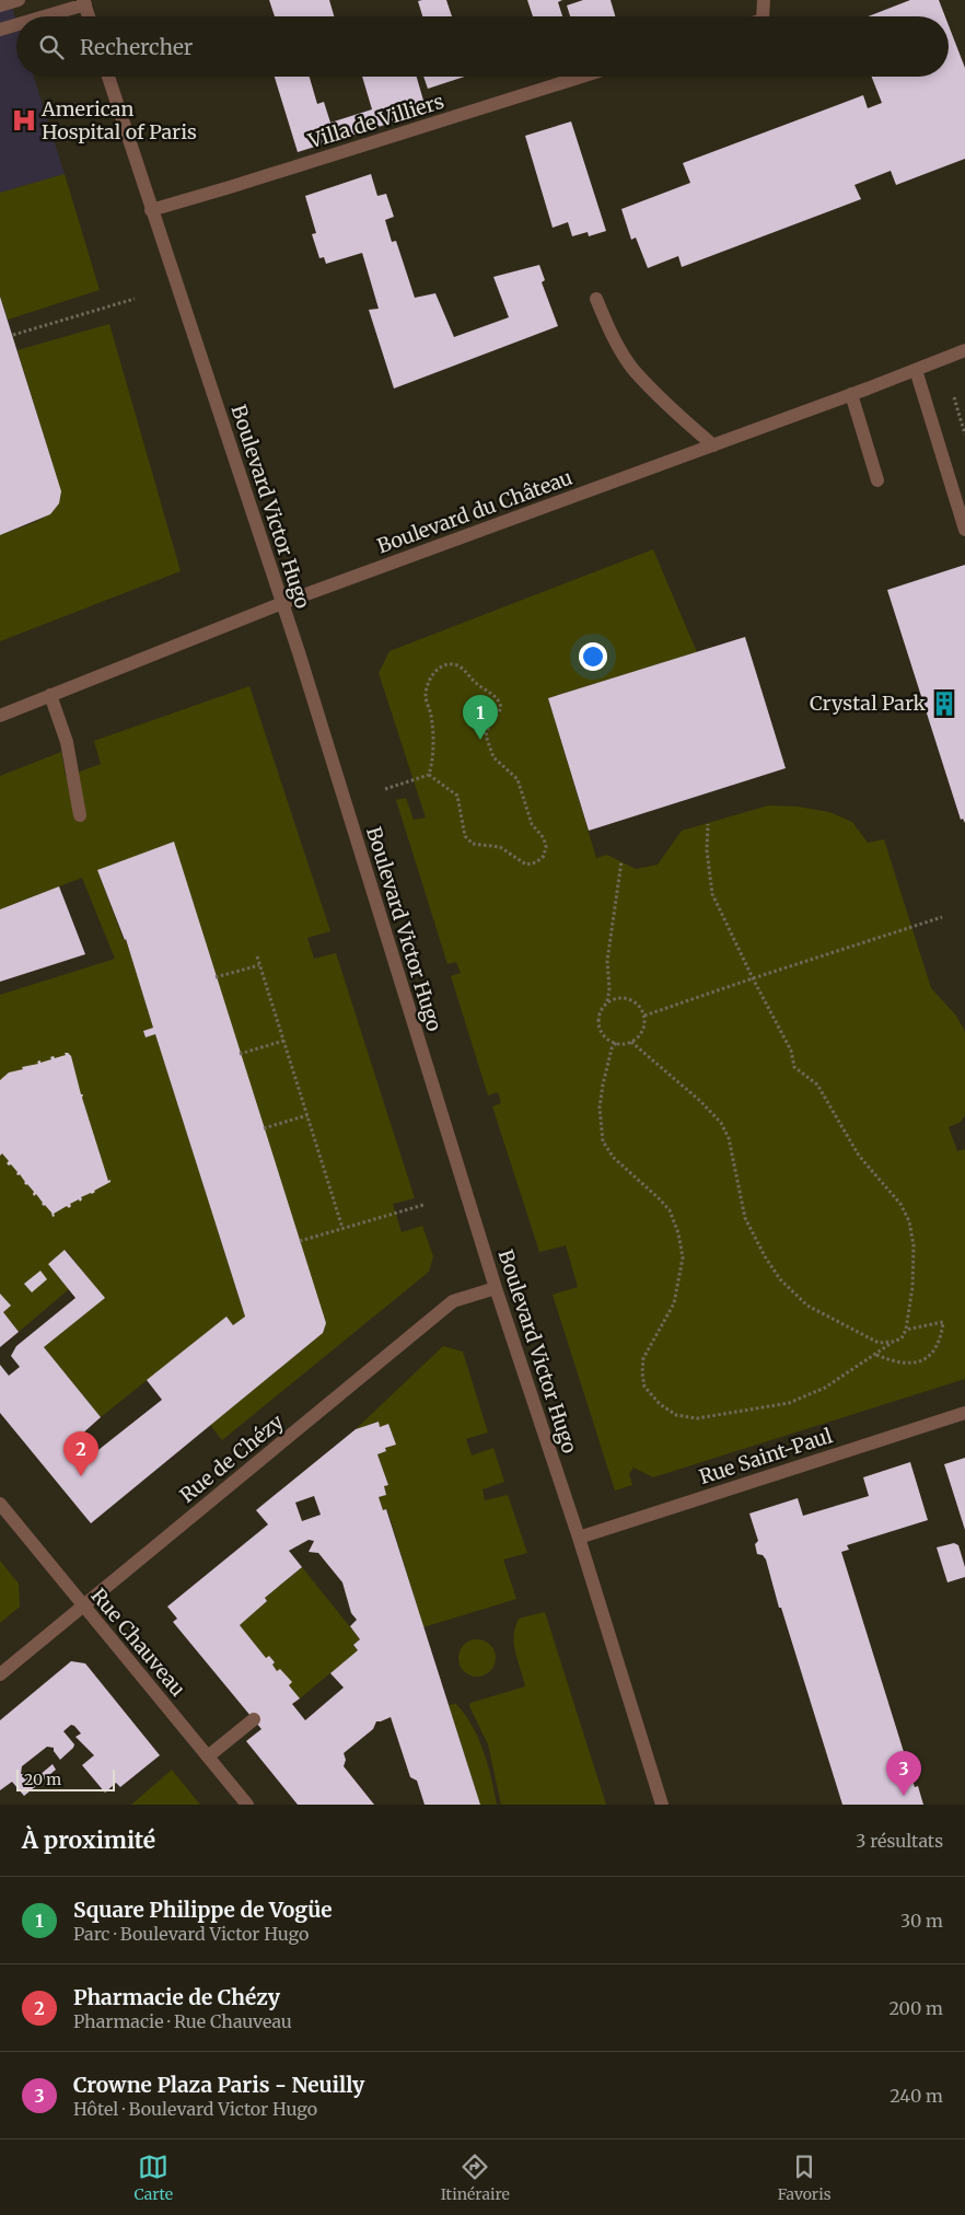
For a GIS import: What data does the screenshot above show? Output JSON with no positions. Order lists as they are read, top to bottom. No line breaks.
{"streets":{"street":["Villa de Villiers","Boulevard Victor Hugo","Boulevard du Château","Rue Saint-Paul","Rue de Chézy","Rue Chauveau"]},"crossings":[["Villa de Villiers","Boulevard Victor Hugo"],["Boulevard Victor Hugo","Boulevard du Château"],["Boulevard Victor Hugo","Rue Saint-Paul"],["Boulevard Victor Hugo","Rue de Chézy"],["Rue de Chézy","Rue Chauveau"]],"places":{"hospital":["American Hospital of Paris"],"building":["Crystal Park"]},"scale_bar":"20 m","page":{"search":"Rechercher","pins":["1","2","3"],"scale":"20 m","heading":["À proximité","3 résultats"],"list":[{"mark":"1","name":"Square Philippe de Vogüe","note":"Parc · Boulevard Victor Hugo","value":"30 m"},{"mark":"2","name":"Pharmacie de Chézy","note":"Pharmacie · Rue Chauveau","value":"200 m"},{"mark":"3","name":"Crowne Plaza Paris - Neuilly","note":"Hôtel · Boulevard Victor Hugo","value":"240 m"}],"nav":["Carte","Itinéraire","Favoris"]}}
